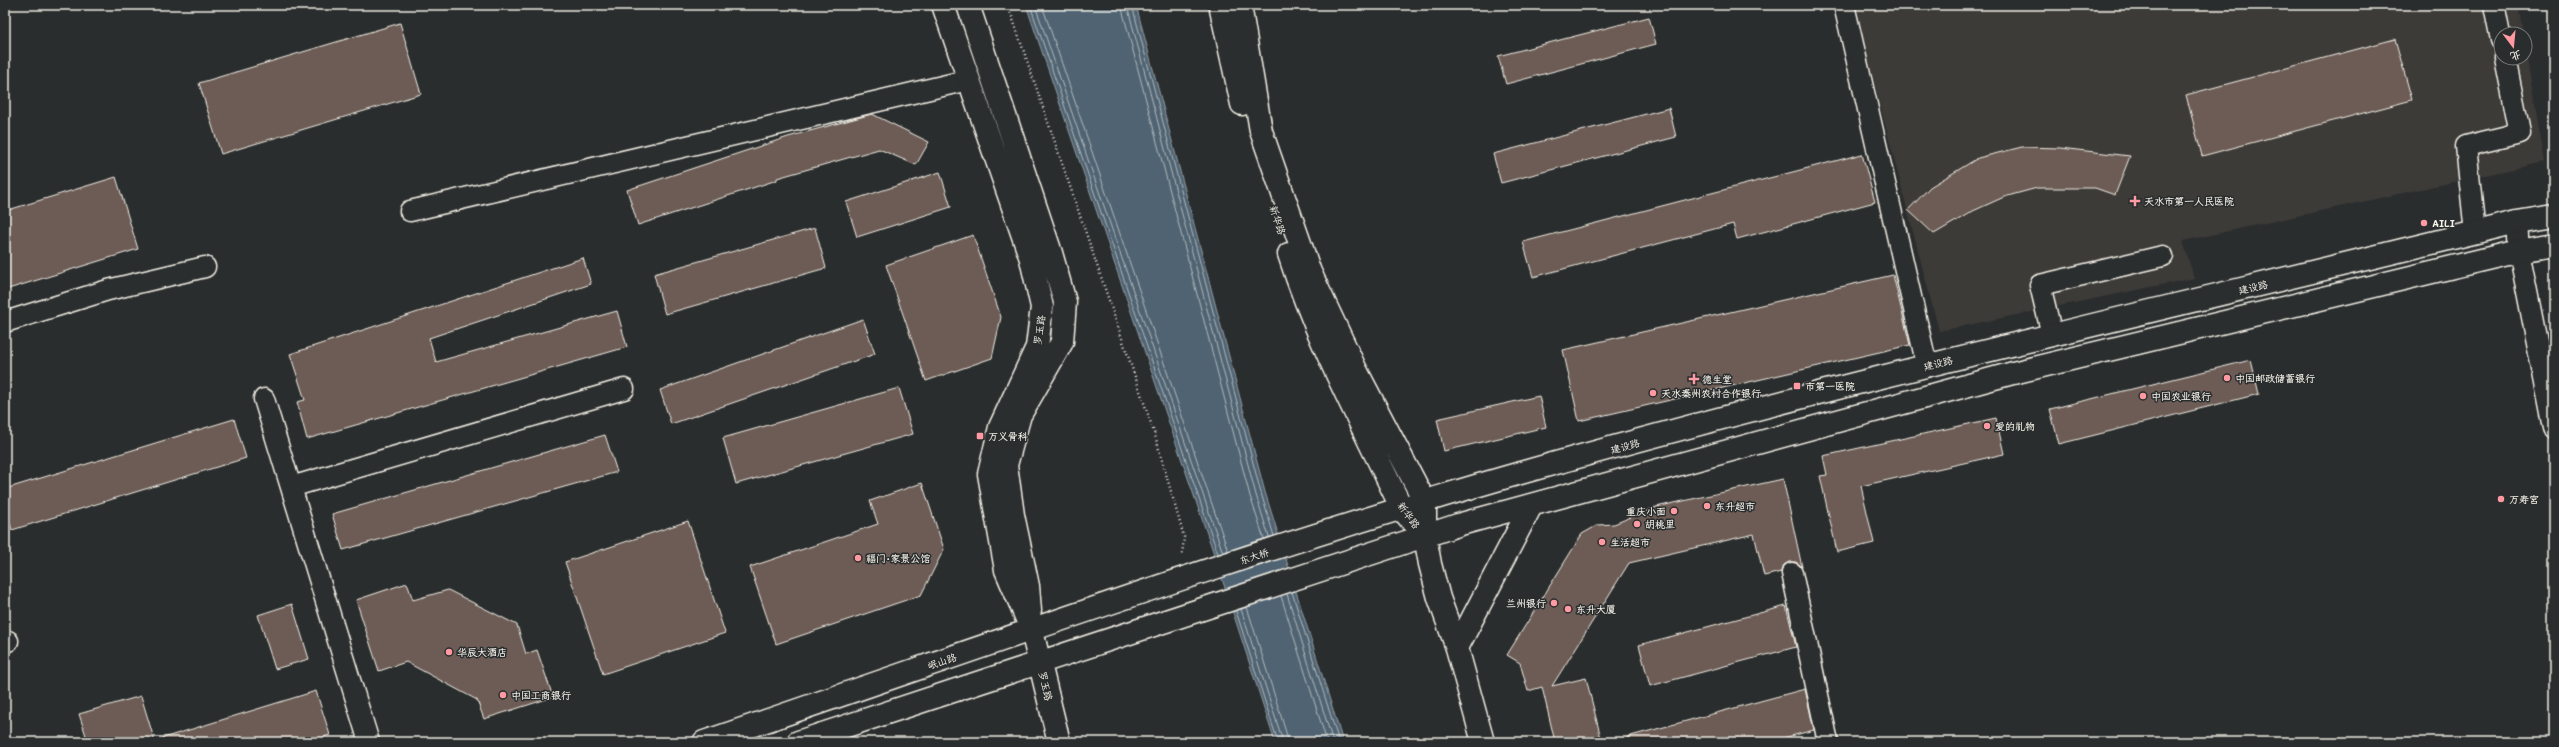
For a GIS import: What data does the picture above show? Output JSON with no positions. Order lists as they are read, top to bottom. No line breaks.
{"streets":{"main road":["新华路","建设路","罗玉路","东大桥","岷山路"]},"crossings":[["新华路","建设路"],["建设路","东大桥"],["罗玉路","岷山路"],["东大桥","岷山路"]],"places":{"health":["天水市第一人民医院","德生堂"],"other":["AILI","中国邮政储蓄银行","天水秦州农村合作银行","中国农业银行","爱的礼物","万寿宫","东升超市","重庆小面","胡桃里","生活超市","福门·家景公馆","兰州银行","东升大厦","华辰大酒店","中国工商银行"],"transit":["市第一医院","万义骨科"]},"north":"bottom"}
